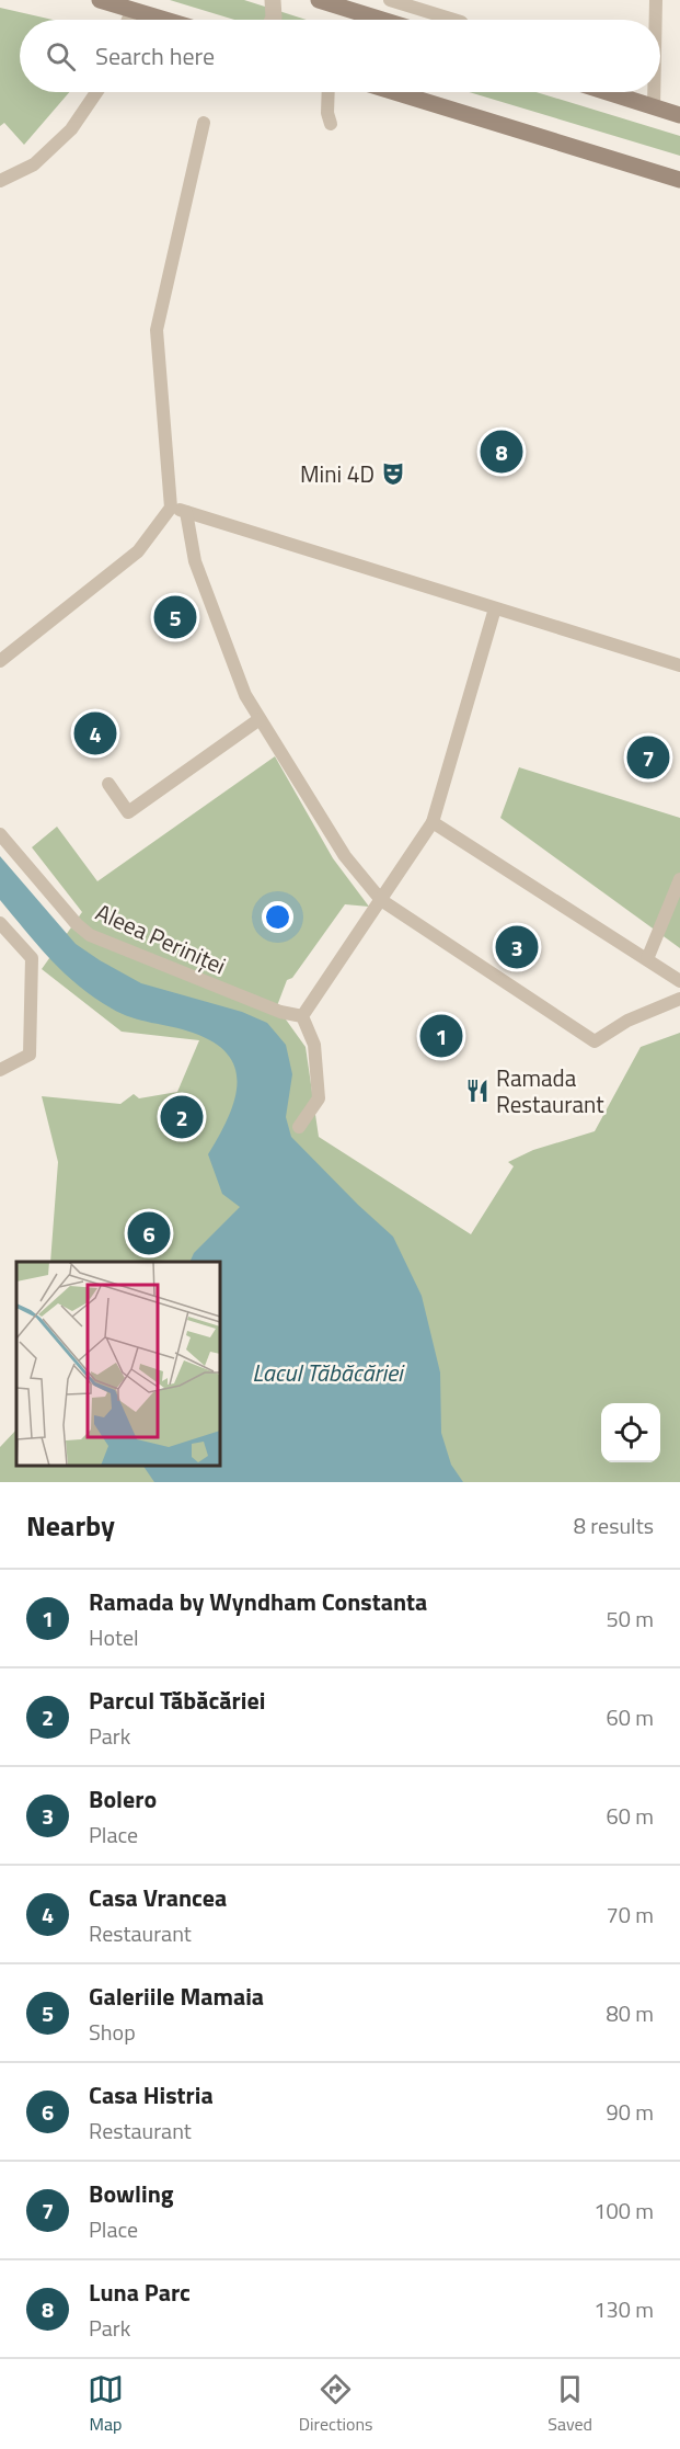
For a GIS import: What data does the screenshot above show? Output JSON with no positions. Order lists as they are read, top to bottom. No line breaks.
{"streets":{"lane":["Aleea Periniței"]},"water":["Lacul Tăbăcăriei"],"places":{"theatre":["Mini 4D"],"restaurant":["Ramada Restaurant"]},"page":{"search":"Search here","pins":["8","5","4","7","3","1","2","6"],"heading":["Nearby","8 results"],"list":[{"mark":"1","name":"Ramada by Wyndham Constanta","note":"Hotel","value":"50 m"},{"mark":"2","name":"Parcul Tăbăcăriei","note":"Park","value":"60 m"},{"mark":"3","name":"Bolero","note":"Place","value":"60 m"},{"mark":"4","name":"Casa Vrancea","note":"Restaurant","value":"70 m"},{"mark":"5","name":"Galeriile Mamaia","note":"Shop","value":"80 m"},{"mark":"6","name":"Casa Histria","note":"Restaurant","value":"90 m"},{"mark":"7","name":"Bowling","note":"Place","value":"100 m"},{"mark":"8","name":"Luna Parc","note":"Park","value":"130 m"}],"nav":["Map","Directions","Saved"]}}
